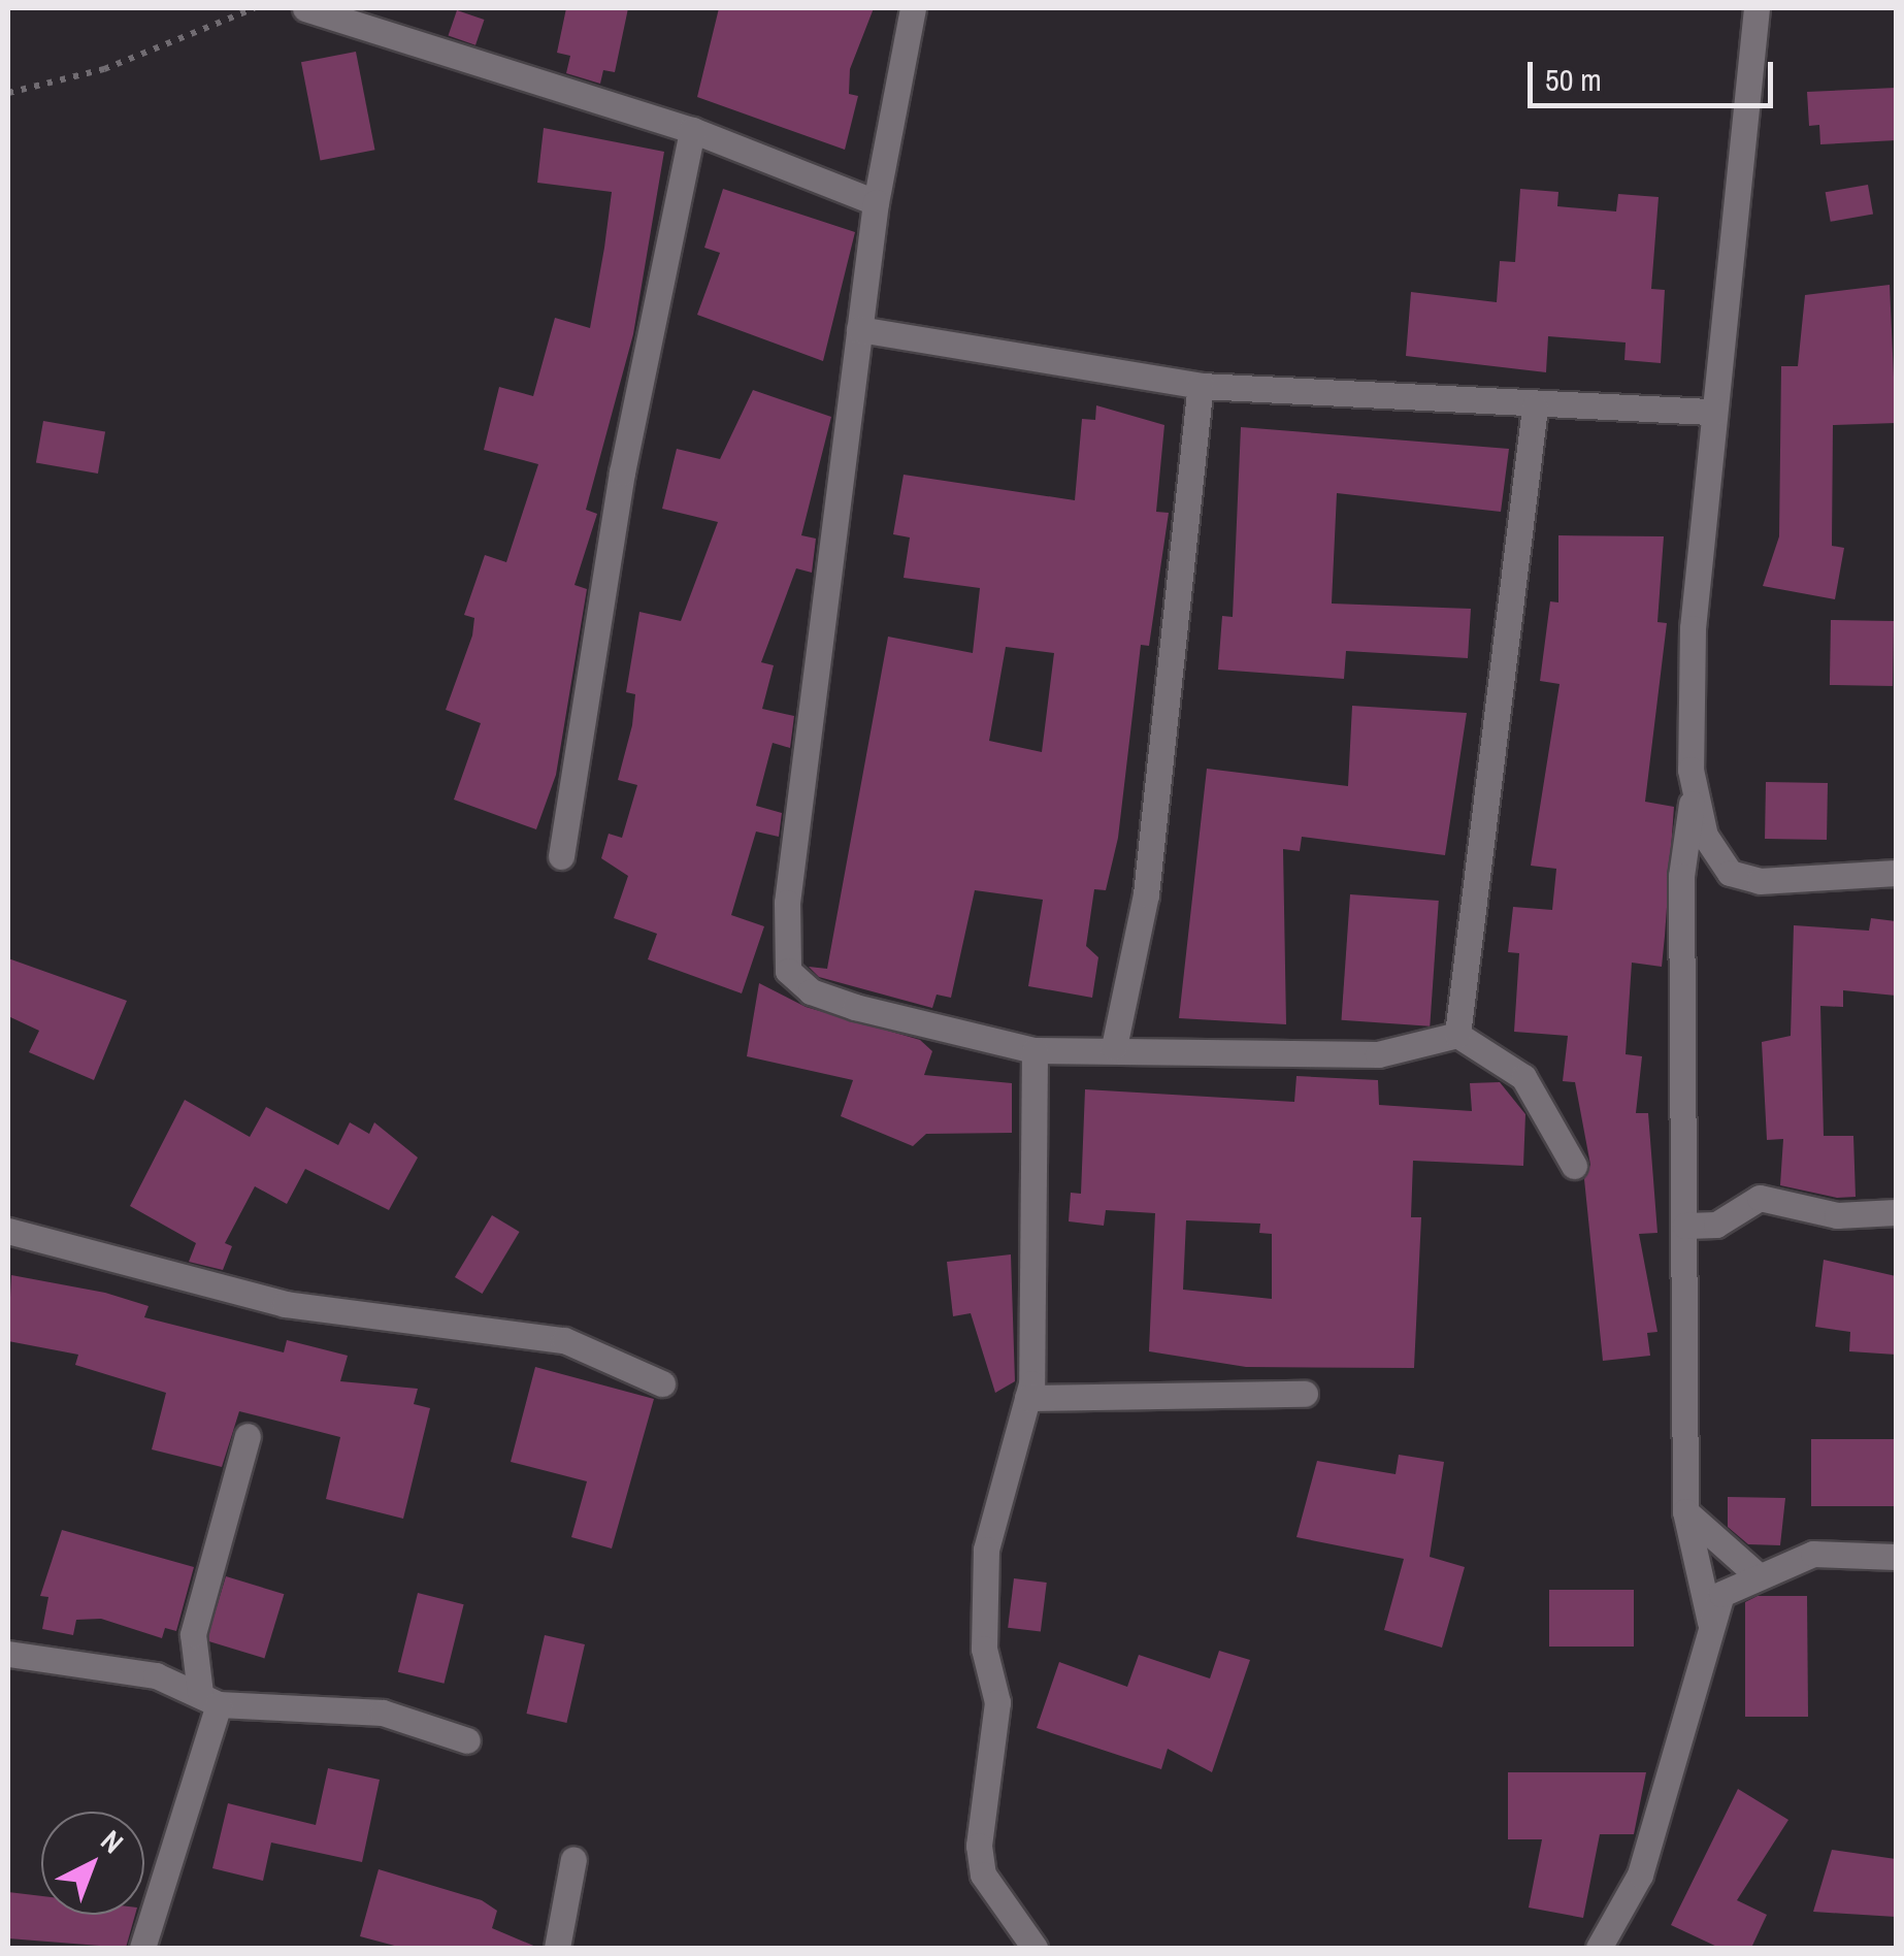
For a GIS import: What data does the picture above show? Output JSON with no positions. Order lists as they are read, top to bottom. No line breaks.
{"scale_bar":"50 m","north":"top right"}
